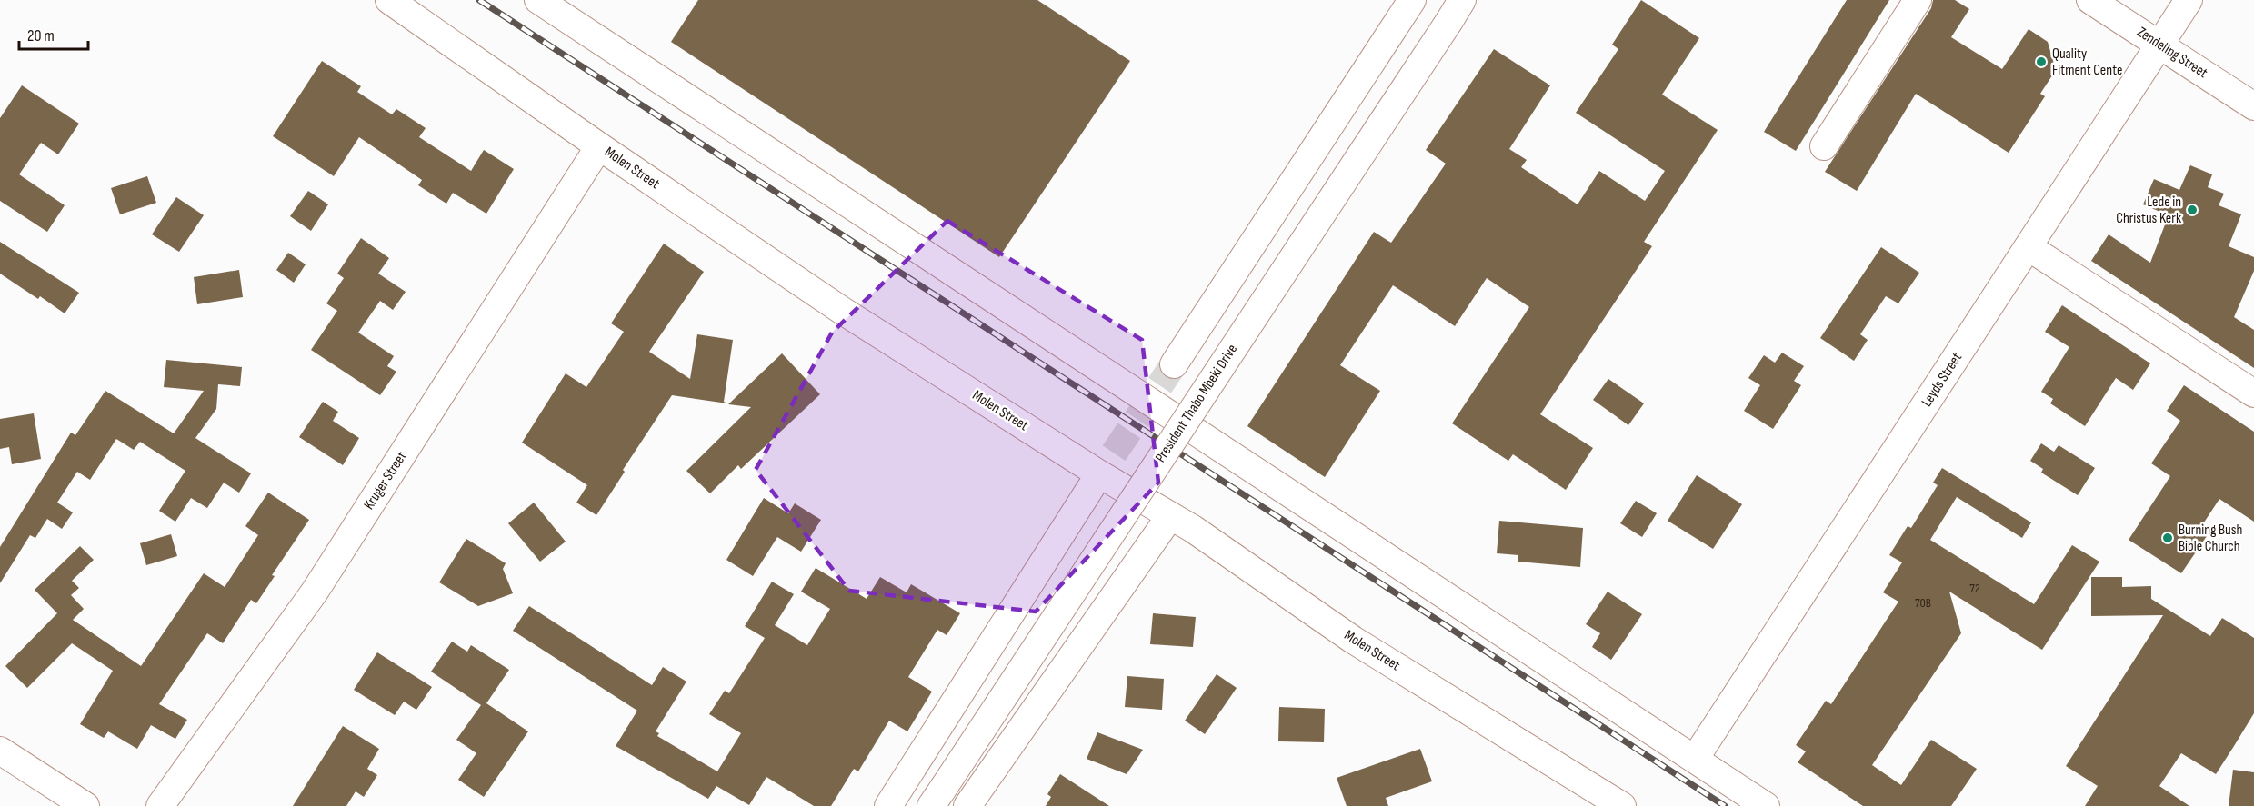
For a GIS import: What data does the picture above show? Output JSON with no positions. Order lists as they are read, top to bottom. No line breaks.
{"streets":{"street":["Zendeling Street","Molen Street","Leyds Street","President Thabo Mbeki Drive","Kruger Street"]},"crossings":[["Zendeling Street","Leyds Street"],["Molen Street","Kruger Street"]],"places":["Quality Fitment Cente","Lede in Christus Kerk","Burning Bush Bible Church"],"house_numbers":["72","70B"],"scale_bar":"20 m"}
